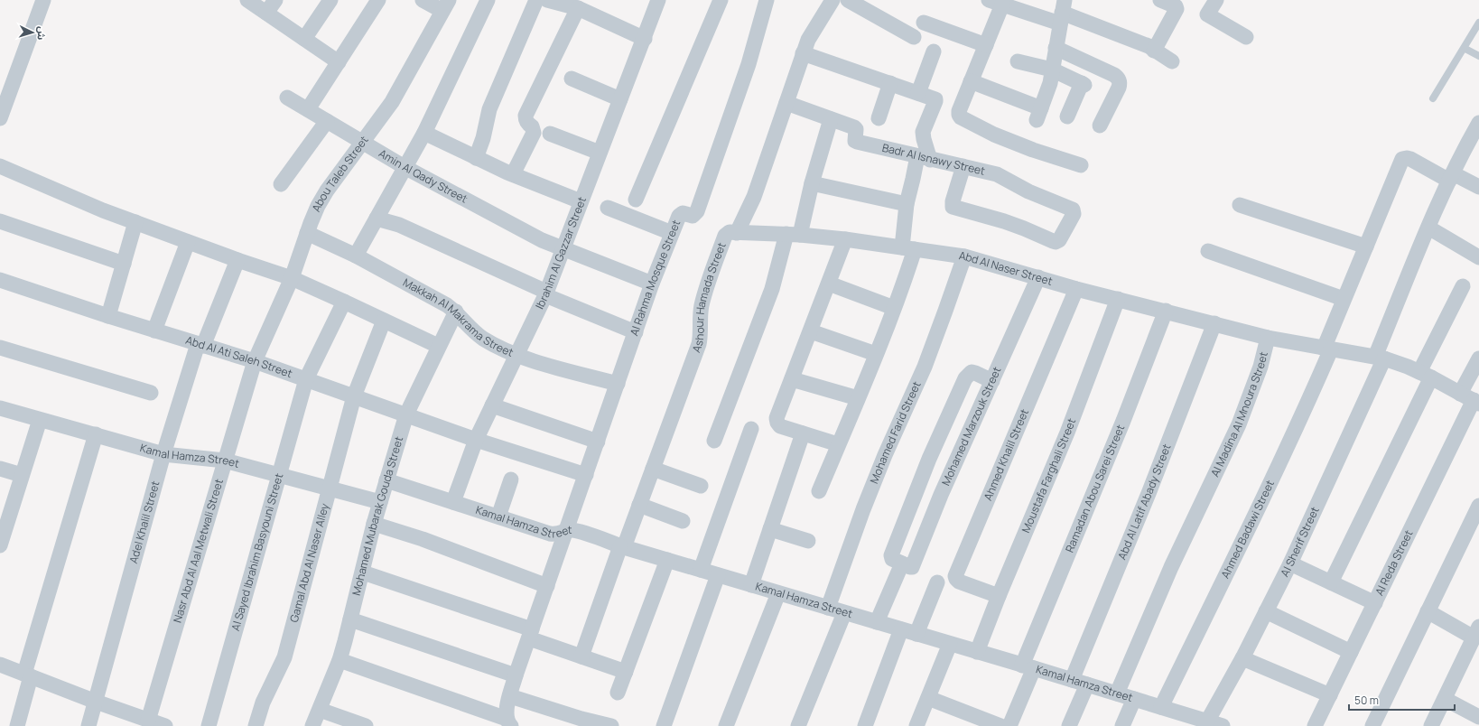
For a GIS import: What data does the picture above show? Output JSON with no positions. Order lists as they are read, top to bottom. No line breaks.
{"streets":{"street":["Badr Al Isnawy Street","Abou Taleb Street","Amin Al Qady Street","Ibrahim Al Gazzar Street","Abd Al Naser Street","Al Rahma Mosque Street","Ashour Hamada Street","Makkah Al Makrama Street","Abd Al Ati Saleh Street","Al Madina Al Mnoura Street","Mohamed Marzouk Street","Mohamed Farid Street","Ahmed Khalil Street","Kamal Hamza Street","Moustafa Farghali Street","Ramadan Abou Sarei Street","Abd Al Latif Abady Street","Mohamed Mubarak Gouda Street","Adel Khalil Street","Ahmed Badawi Street","Al Sherif Street","Nasr Abd Al Aal Metwali Street","Al Sayed Ibrahim Basyouni Street","Gamal Abd Al Naser Alley","Al Reda Street"]},"crossings":[["Badr Al Isnawy Street","Ashour Hamada Street"],["Abou Taleb Street","Amin Al Qady Street"],["Abou Taleb Street","Makkah Al Makrama Street"],["Abou Taleb Street","Abd Al Ati Saleh Street"],["Abou Taleb Street","Nasr Abd Al Aal Metwali Street"],["Amin Al Qady Street","Ibrahim Al Gazzar Street"],["Amin Al Qady Street","Al Rahma Mosque Street"],["Ibrahim Al Gazzar Street","Makkah Al Makrama Street"],["Ibrahim Al Gazzar Street","Abd Al Ati Saleh Street"],["Ibrahim Al Gazzar Street","Kamal Hamza Street"],["Abd Al Naser Street","Ashour Hamada Street"],["Abd Al Naser Street","Al Madina Al Mnoura Street"],["Abd Al Naser Street","Mohamed Marzouk Street"],["Abd Al Naser Street","Mohamed Farid Street"],["Abd Al Naser Street","Ahmed Khalil Street"],["Abd Al Naser Street","Moustafa Farghali Street"],["Abd Al Naser Street","Ramadan Abou Sarei Street"],["Abd Al Naser Street","Abd Al Latif Abady Street"],["Al Rahma Mosque Street","Makkah Al Makrama Street"],["Al Rahma Mosque Street","Abd Al Ati Saleh Street"],["Al Rahma Mosque Street","Kamal Hamza Street"],["Ashour Hamada Street","Kamal Hamza Street"],["Makkah Al Makrama Street","Mohamed Mubarak Gouda Street"],["Abd Al Ati Saleh Street","Mohamed Mubarak Gouda Street"],["Abd Al Ati Saleh Street","Adel Khalil Street"],["Abd Al Ati Saleh Street","Nasr Abd Al Aal Metwali Street"],["Abd Al Ati Saleh Street","Al Sayed Ibrahim Basyouni Street"],["Abd Al Ati Saleh Street","Gamal Abd Al Naser Alley"],["Al Madina Al Mnoura Street","Kamal Hamza Street"],["Al Madina Al Mnoura Street","Ahmed Badawi Street"],["Al Madina Al Mnoura Street","Al Sherif Street"],["Al Madina Al Mnoura Street","Al Reda Street"],["Mohamed Farid Street","Kamal Hamza Street"],["Ahmed Khalil Street","Moustafa Farghali Street"],["Kamal Hamza Street","Moustafa Farghali Street"],["Kamal Hamza Street","Ramadan Abou Sarei Street"],["Kamal Hamza Street","Abd Al Latif Abady Street"],["Kamal Hamza Street","Mohamed Mubarak Gouda Street"],["Kamal Hamza Street","Adel Khalil Street"],["Kamal Hamza Street","Ahmed Badawi Street"],["Kamal Hamza Street","Al Sherif Street"],["Kamal Hamza Street","Nasr Abd Al Aal Metwali Street"],["Kamal Hamza Street","Al Sayed Ibrahim Basyouni Street"],["Kamal Hamza Street","Gamal Abd Al Naser Alley"],["Ahmed Badawi Street","Al Sherif Street"]],"scale_bar":"50 m","north":"right"}
